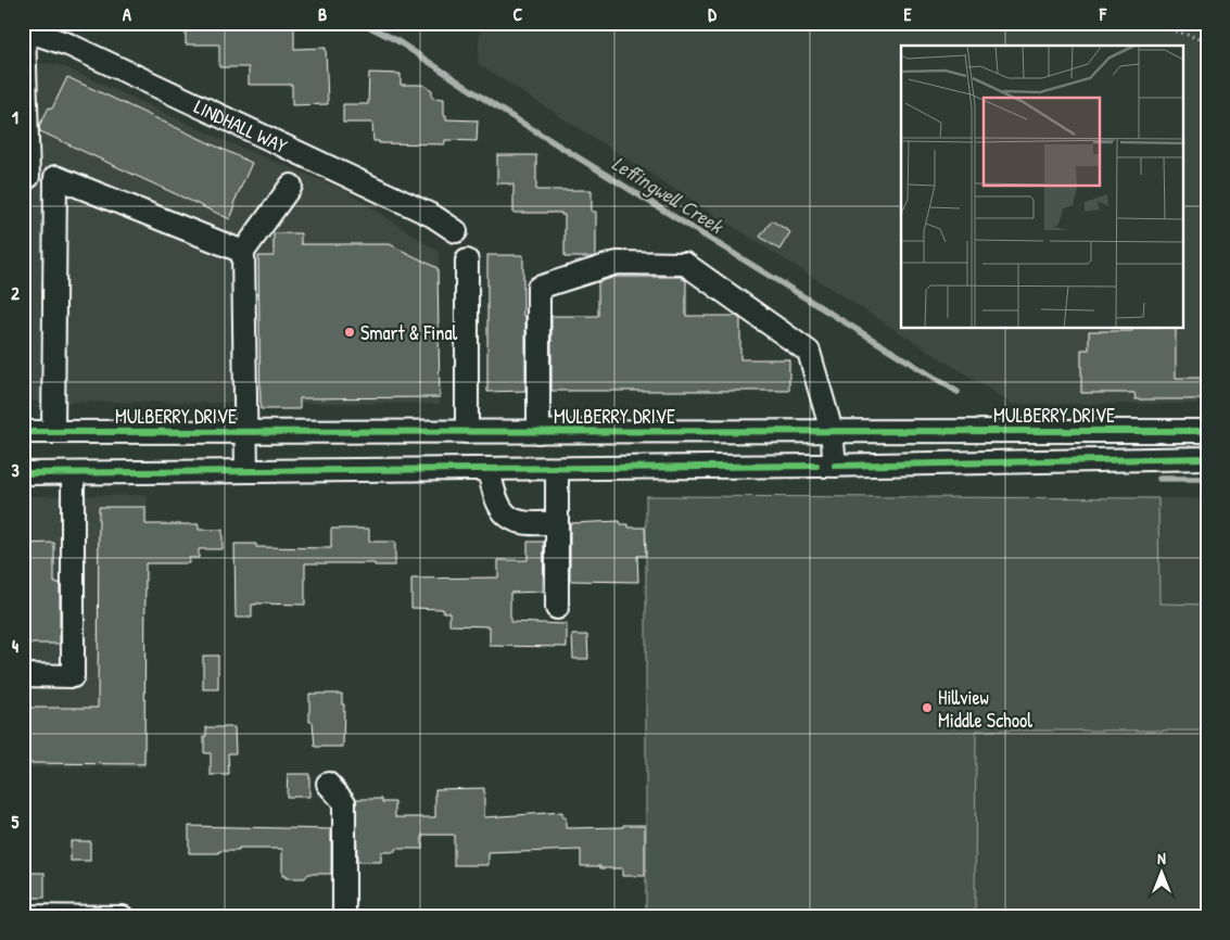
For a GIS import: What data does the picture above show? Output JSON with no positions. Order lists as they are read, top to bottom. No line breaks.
{"streets":{"street":["LINDHALL WAY","MULBERRY DRIVE"]},"water":["Leffingwell Creek"],"places":["Smart & Final","Hillview Middle School"],"north":"top","grid":{"columns":["A","B","C","D","E","F"],"rows":["1","2","3","4","5"]}}
